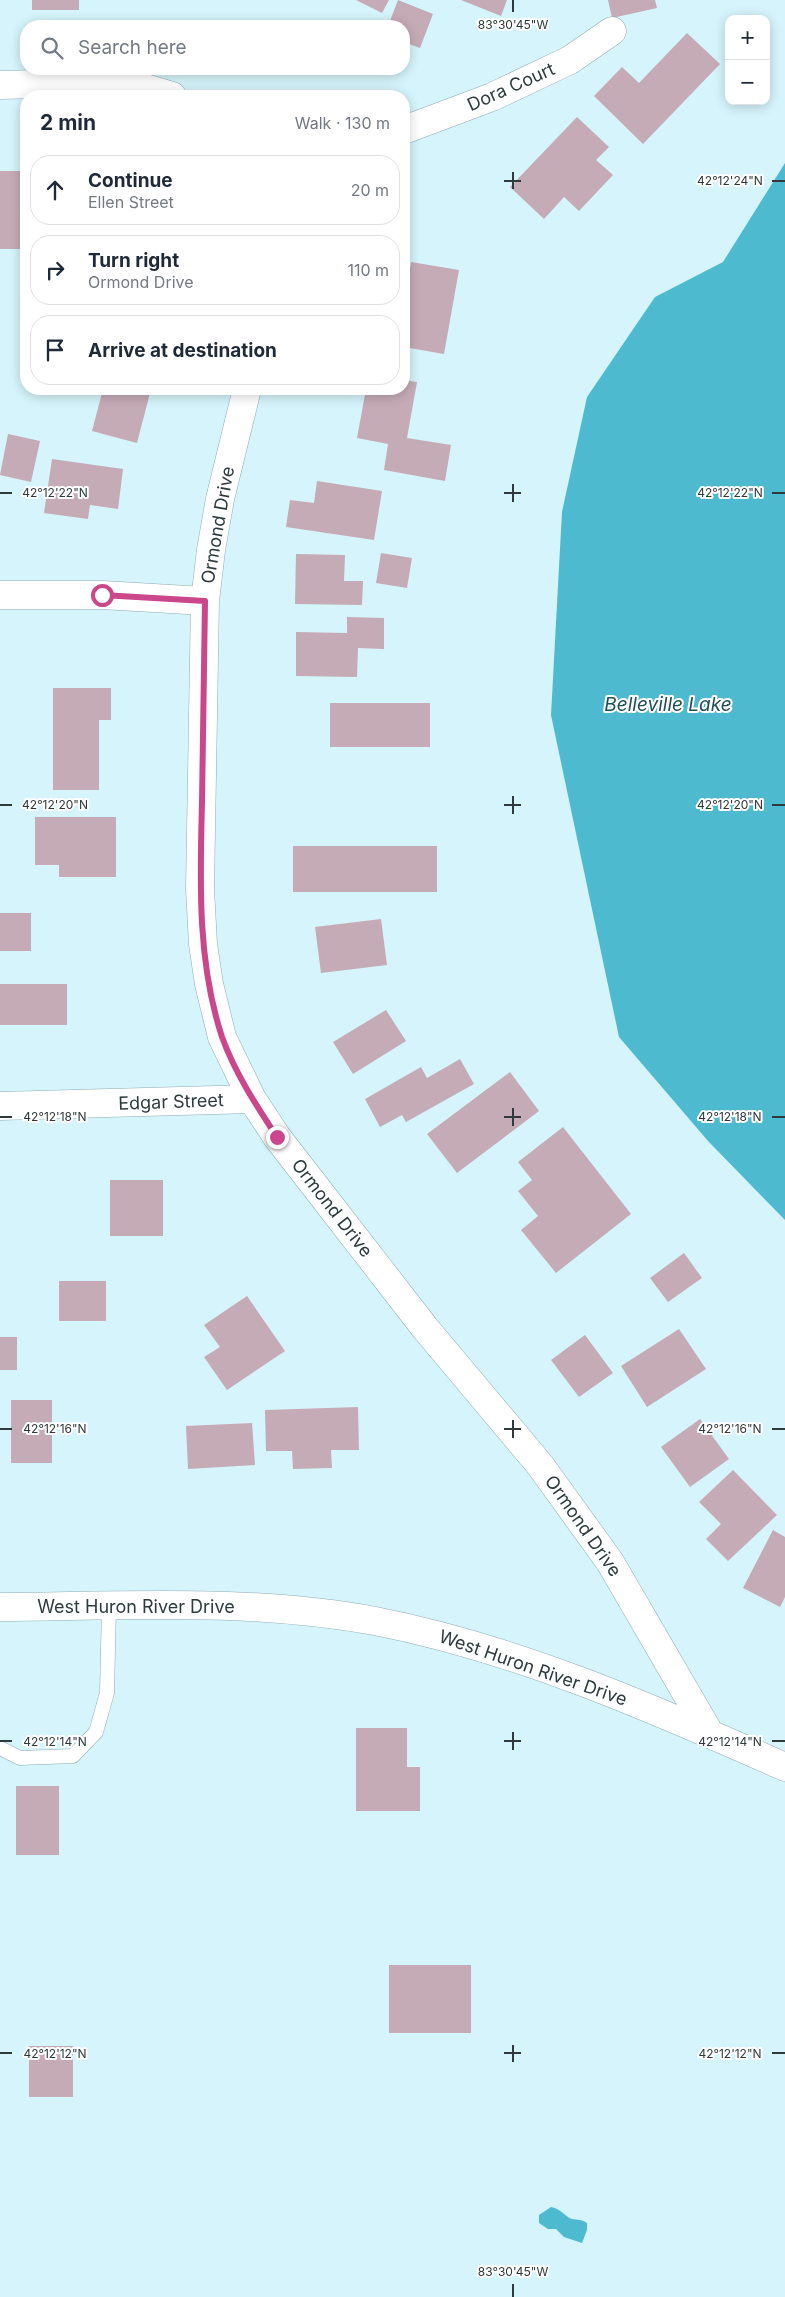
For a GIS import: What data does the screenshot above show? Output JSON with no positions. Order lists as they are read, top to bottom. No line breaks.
{"streets":{"street":["Dora Court","Ormond Drive","Edgar Street","West Huron River Drive"]},"crossings":[["Ormond Drive","Edgar Street"],["Ormond Drive","West Huron River Drive"]],"water":["Belleville Lake"],"page":{"map_buttons":["+","−"],"search":"Search here","heading":["2 min","Walk · 130 m"],"list":[["Continue","Ellen Street","20 m"],["Turn right","Ormond Drive","110 m"],"Arrive at destination"]},"coordinates":["83°30'45\"W","42°12'24\"N","42°12'22\"N","42°12'20\"N","42°12'18\"N","42°12'16\"N","42°12'14\"N","42°12'12\"N"]}
